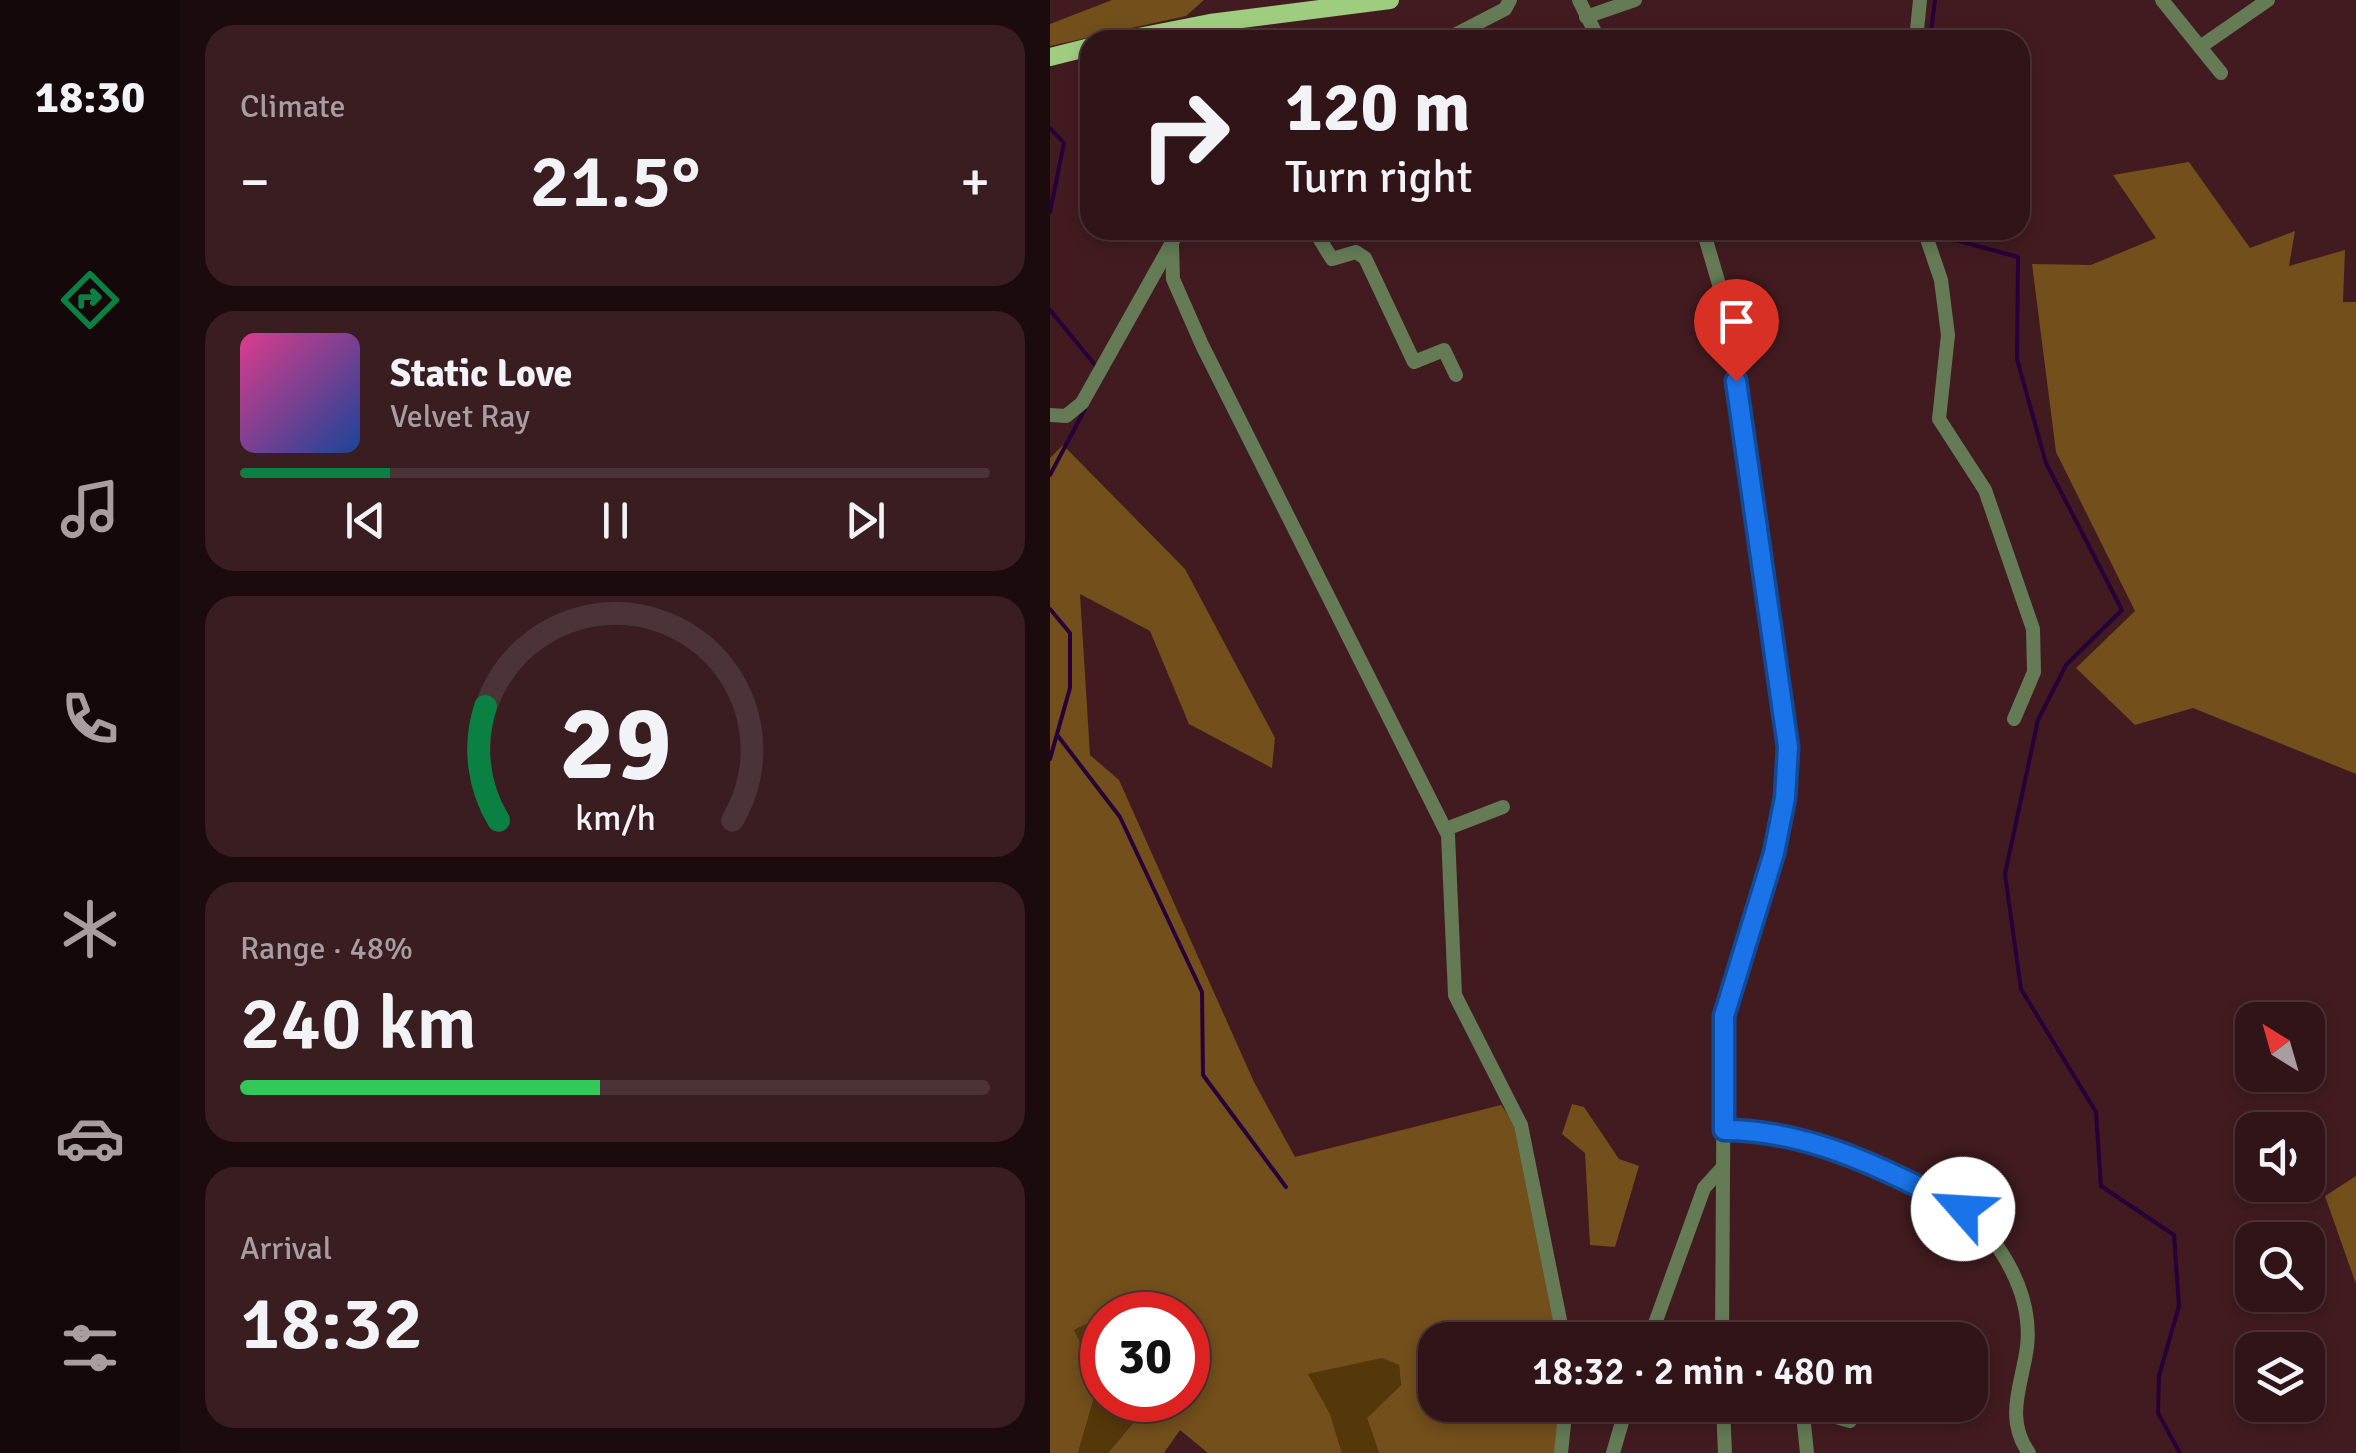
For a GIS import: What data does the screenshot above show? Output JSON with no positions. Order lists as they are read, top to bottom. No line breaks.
{"north":"top left","page":{"tabs":"18:30","tile":["Climate",["Range · 48%","240 km"],["Arrival","18:32"]],"turn":["120 m","Turn right"],"heat":["−","21.5°","+"],"song":["Static Love","Velvet Ray"],"limit":"30","trip":"18:32 · 2 min · 480 m","gauge":["29","km/h"]}}
